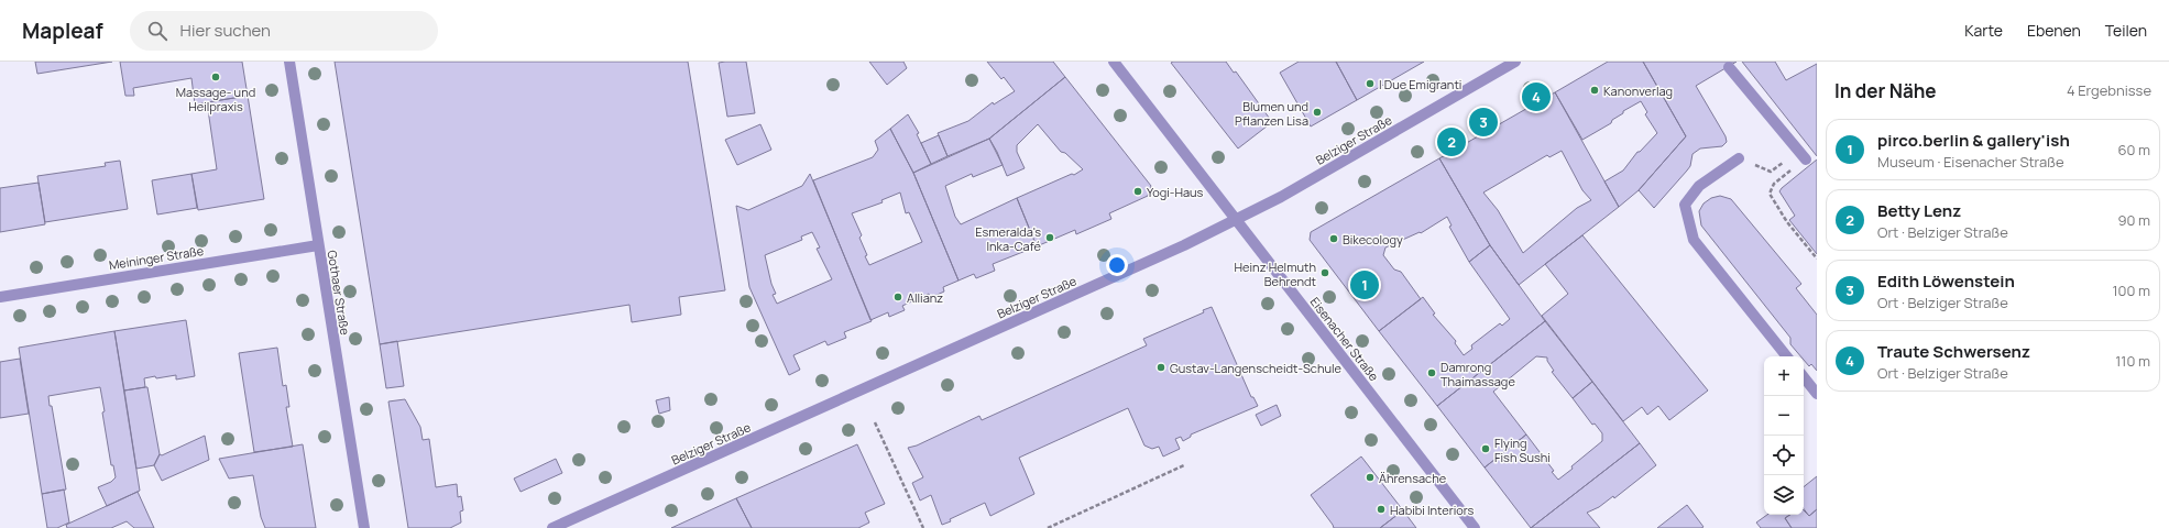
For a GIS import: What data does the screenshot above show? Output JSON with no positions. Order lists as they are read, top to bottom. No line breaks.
{"streets":{"street":["Belziger Straße","Meininger Straße","Gothaer Straße","Eisenacher Straße"]},"crossings":[["Belziger Straße","Eisenacher Straße"],["Meininger Straße","Gothaer Straße"]],"places":["Massage- und Heilpraxis","I Due Emigranti","Kanonverlag","Blumen und Pflanzen Lisa","Yogi-Haus","Esmeralda's Inka-Café","Bikecology","Heinz Helmuth Behrendt","Allianz","Gustav-Langenscheidt-Schule","Damrong Thaimassage","Flying Fish Sushi","Ährensache","Habibi Interiors"],"page":{"header":"Mapleaf","search":"Hier suchen","nav":["Karte","Ebenen","Teilen"],"heading":["In der Nähe","4 Ergebnisse"],"pins":["4","3","2","1"],"list":[{"mark":"1","name":"pirco.berlin & gallery'ish","note":"Museum · Eisenacher Straße","value":"60 m"},{"mark":"2","name":"Betty Lenz","note":"Ort · Belziger Straße","value":"90 m"},{"mark":"3","name":"Edith Löwenstein","note":"Ort · Belziger Straße","value":"100 m"},{"mark":"4","name":"Traute Schwersenz","note":"Ort · Belziger Straße","value":"110 m"}],"map_buttons":["+","−"]}}
